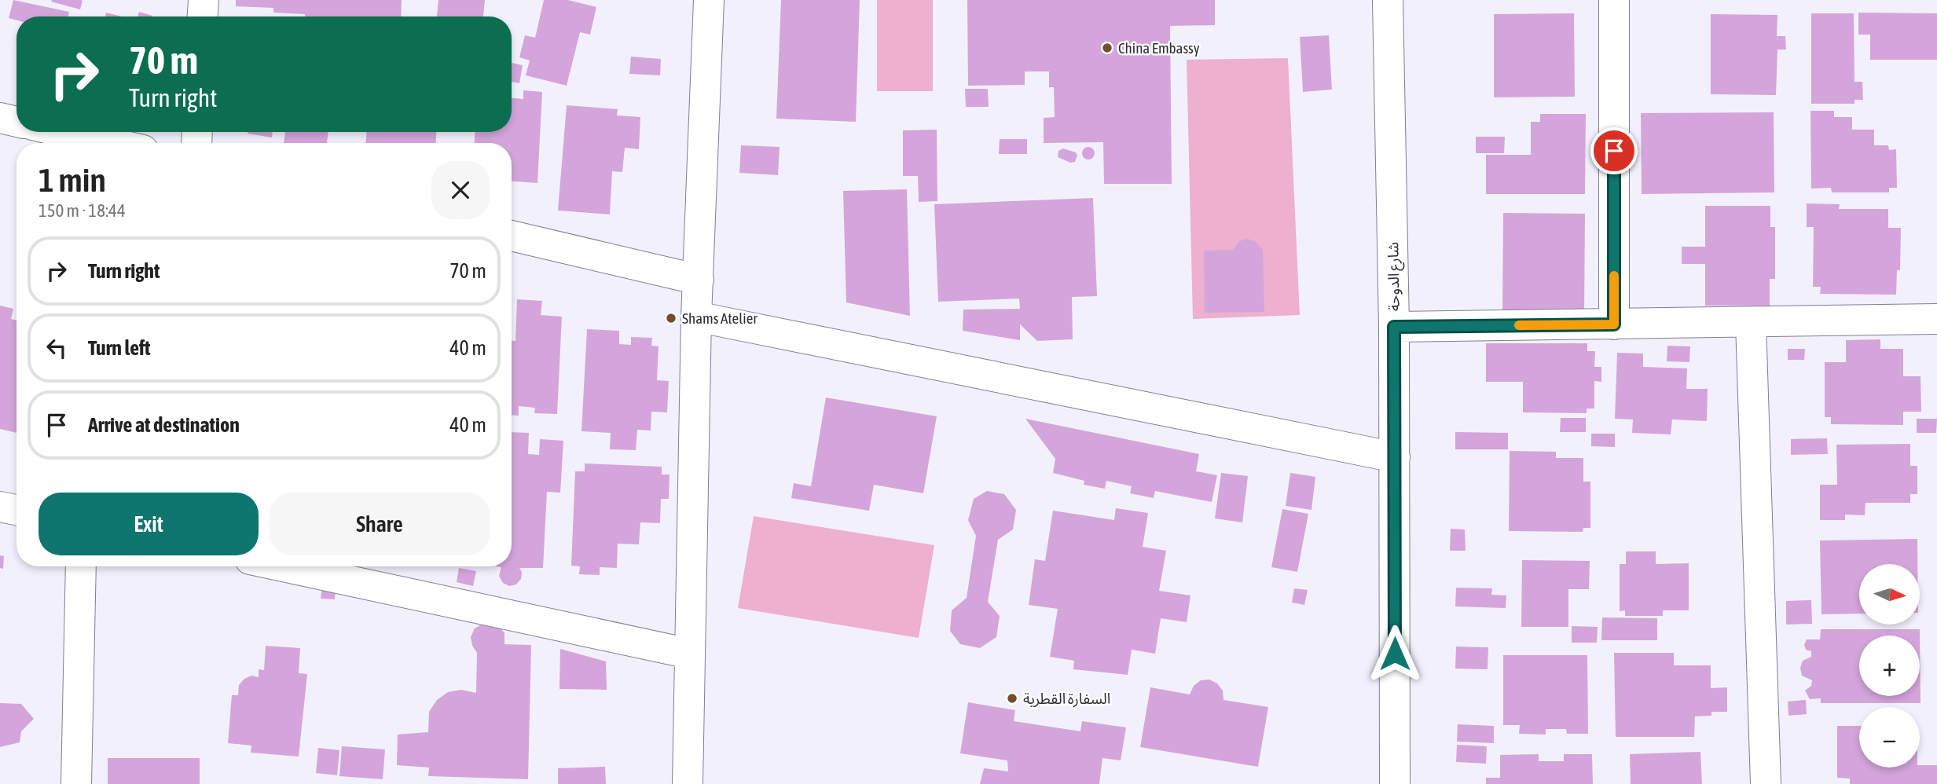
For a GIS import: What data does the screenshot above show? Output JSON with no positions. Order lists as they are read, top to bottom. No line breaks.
{"streets":{"street":["شارع الدوحة"]},"places":["China Embassy","Shams Atelier","السفارة القطرية"],"north":"right","page":{"turn":["70 m","Turn right"],"heading":["1 min","150 m · 18:44"],"list":[{"name":"Turn right","value":"70 m"},{"name":"Turn left","value":"40 m"},{"name":"Arrive at destination","value":"40 m"}],"buttons":["Exit","Share"],"map_buttons":["+","−"]}}
